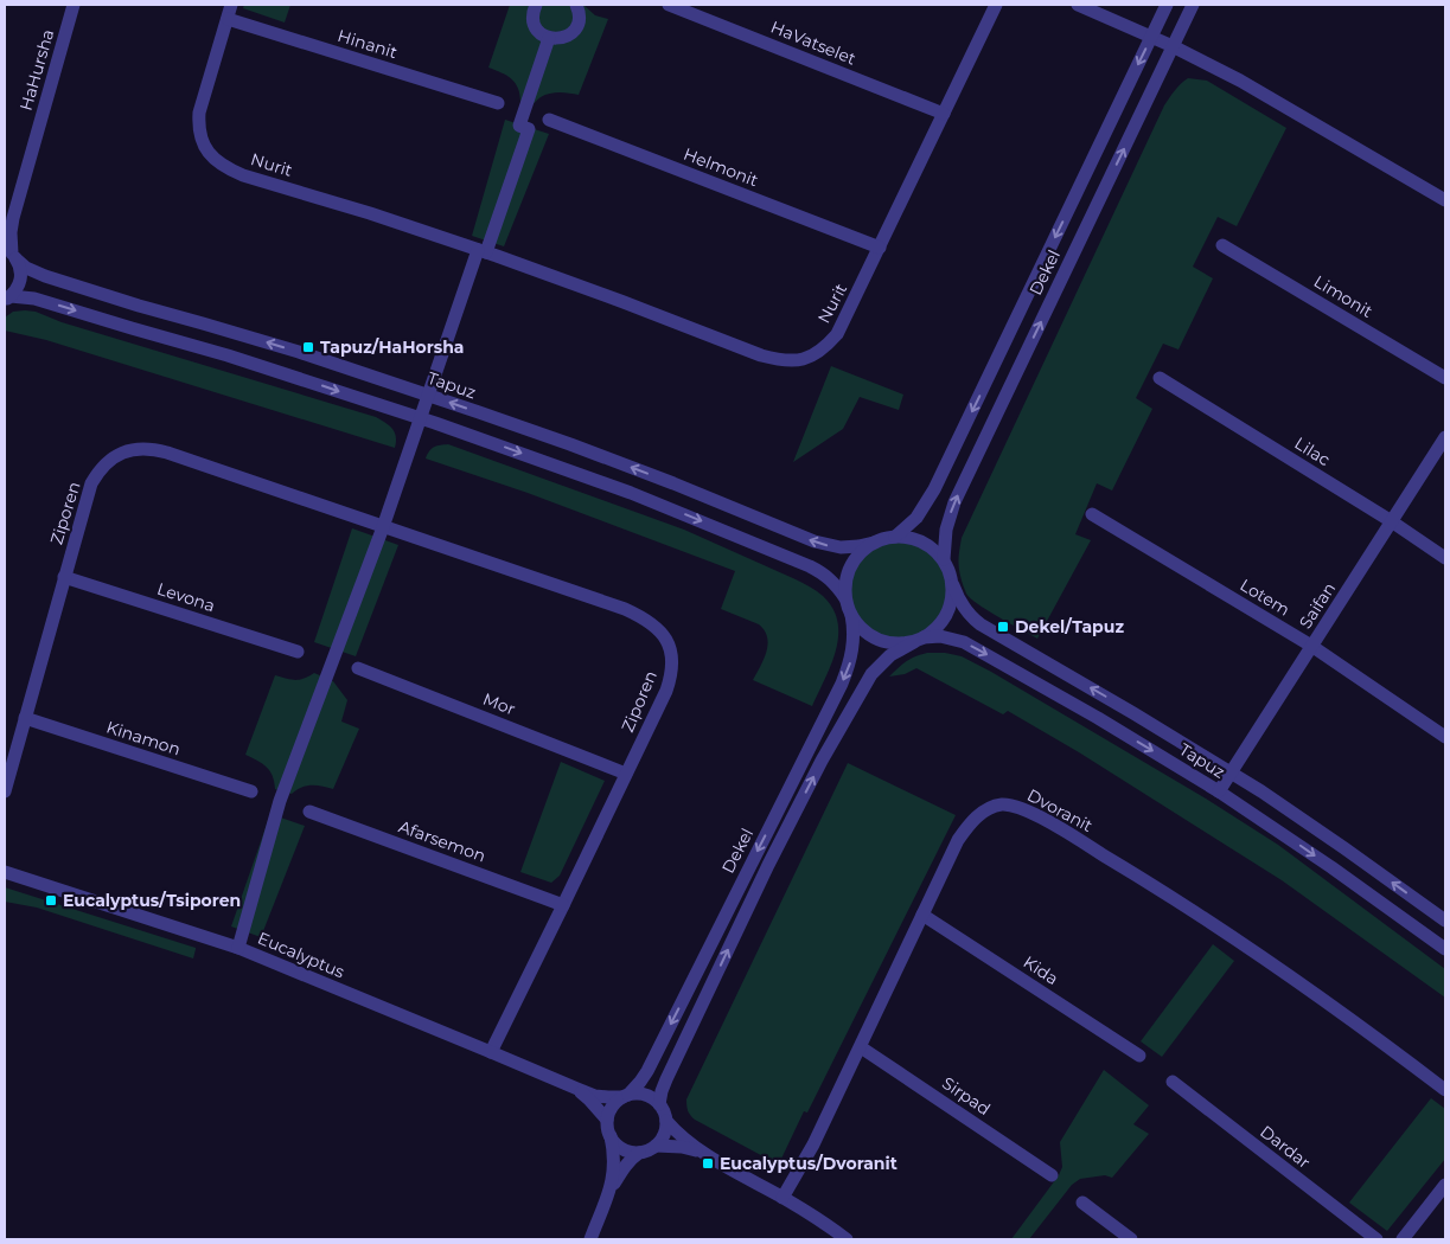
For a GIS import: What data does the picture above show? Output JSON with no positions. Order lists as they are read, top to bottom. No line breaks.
{"streets":{"street":["HaVatselet","Hinanit","HaHursha","Nurit","Helmonit","Dekel","Limonit","Tapuz","Lilac","Ziporen","Levona","Lotem","Saifan","Mor","Kinamon","Dvoranit","Afarsemon","Eucalyptus","Kida","Sirpad","Dardar"]},"crossings":[["HaVatselet","Nurit"],["Hinanit","Nurit"],["HaHursha","Tapuz"],["Nurit","Helmonit"],["Dekel","Tapuz"],["Dekel","Eucalyptus"],["Tapuz","Saifan"],["Lilac","Saifan"],["Ziporen","Levona"],["Ziporen","Mor"],["Ziporen","Kinamon"],["Ziporen","Afarsemon"],["Ziporen","Eucalyptus"],["Lotem","Saifan"],["Dvoranit","Kida"],["Dvoranit","Sirpad"]],"places":{"transit":["Tapuz/HaHorsha","Dekel/Tapuz","Eucalyptus/Tsiporen","Eucalyptus/Dvoranit"]}}
